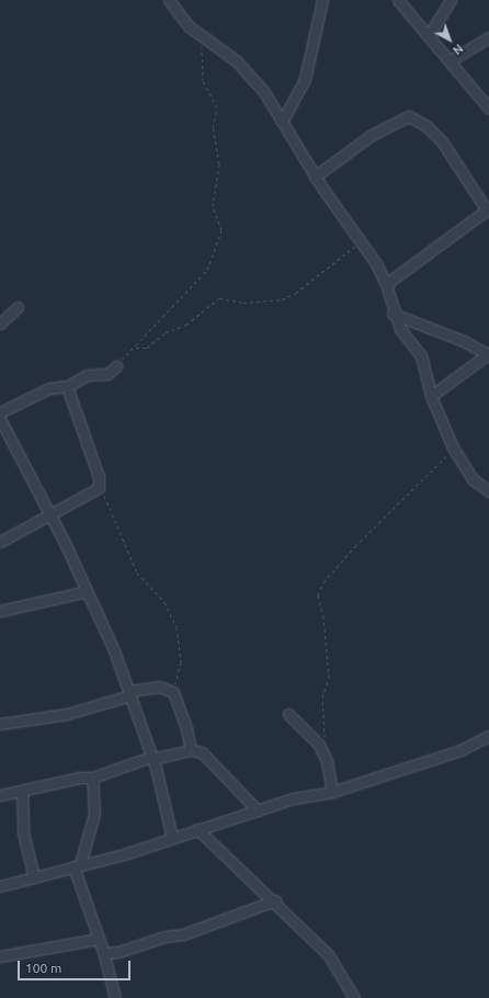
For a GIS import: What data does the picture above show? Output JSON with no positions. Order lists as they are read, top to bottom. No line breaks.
{"scale_bar":"100 m","north":"bottom right"}
